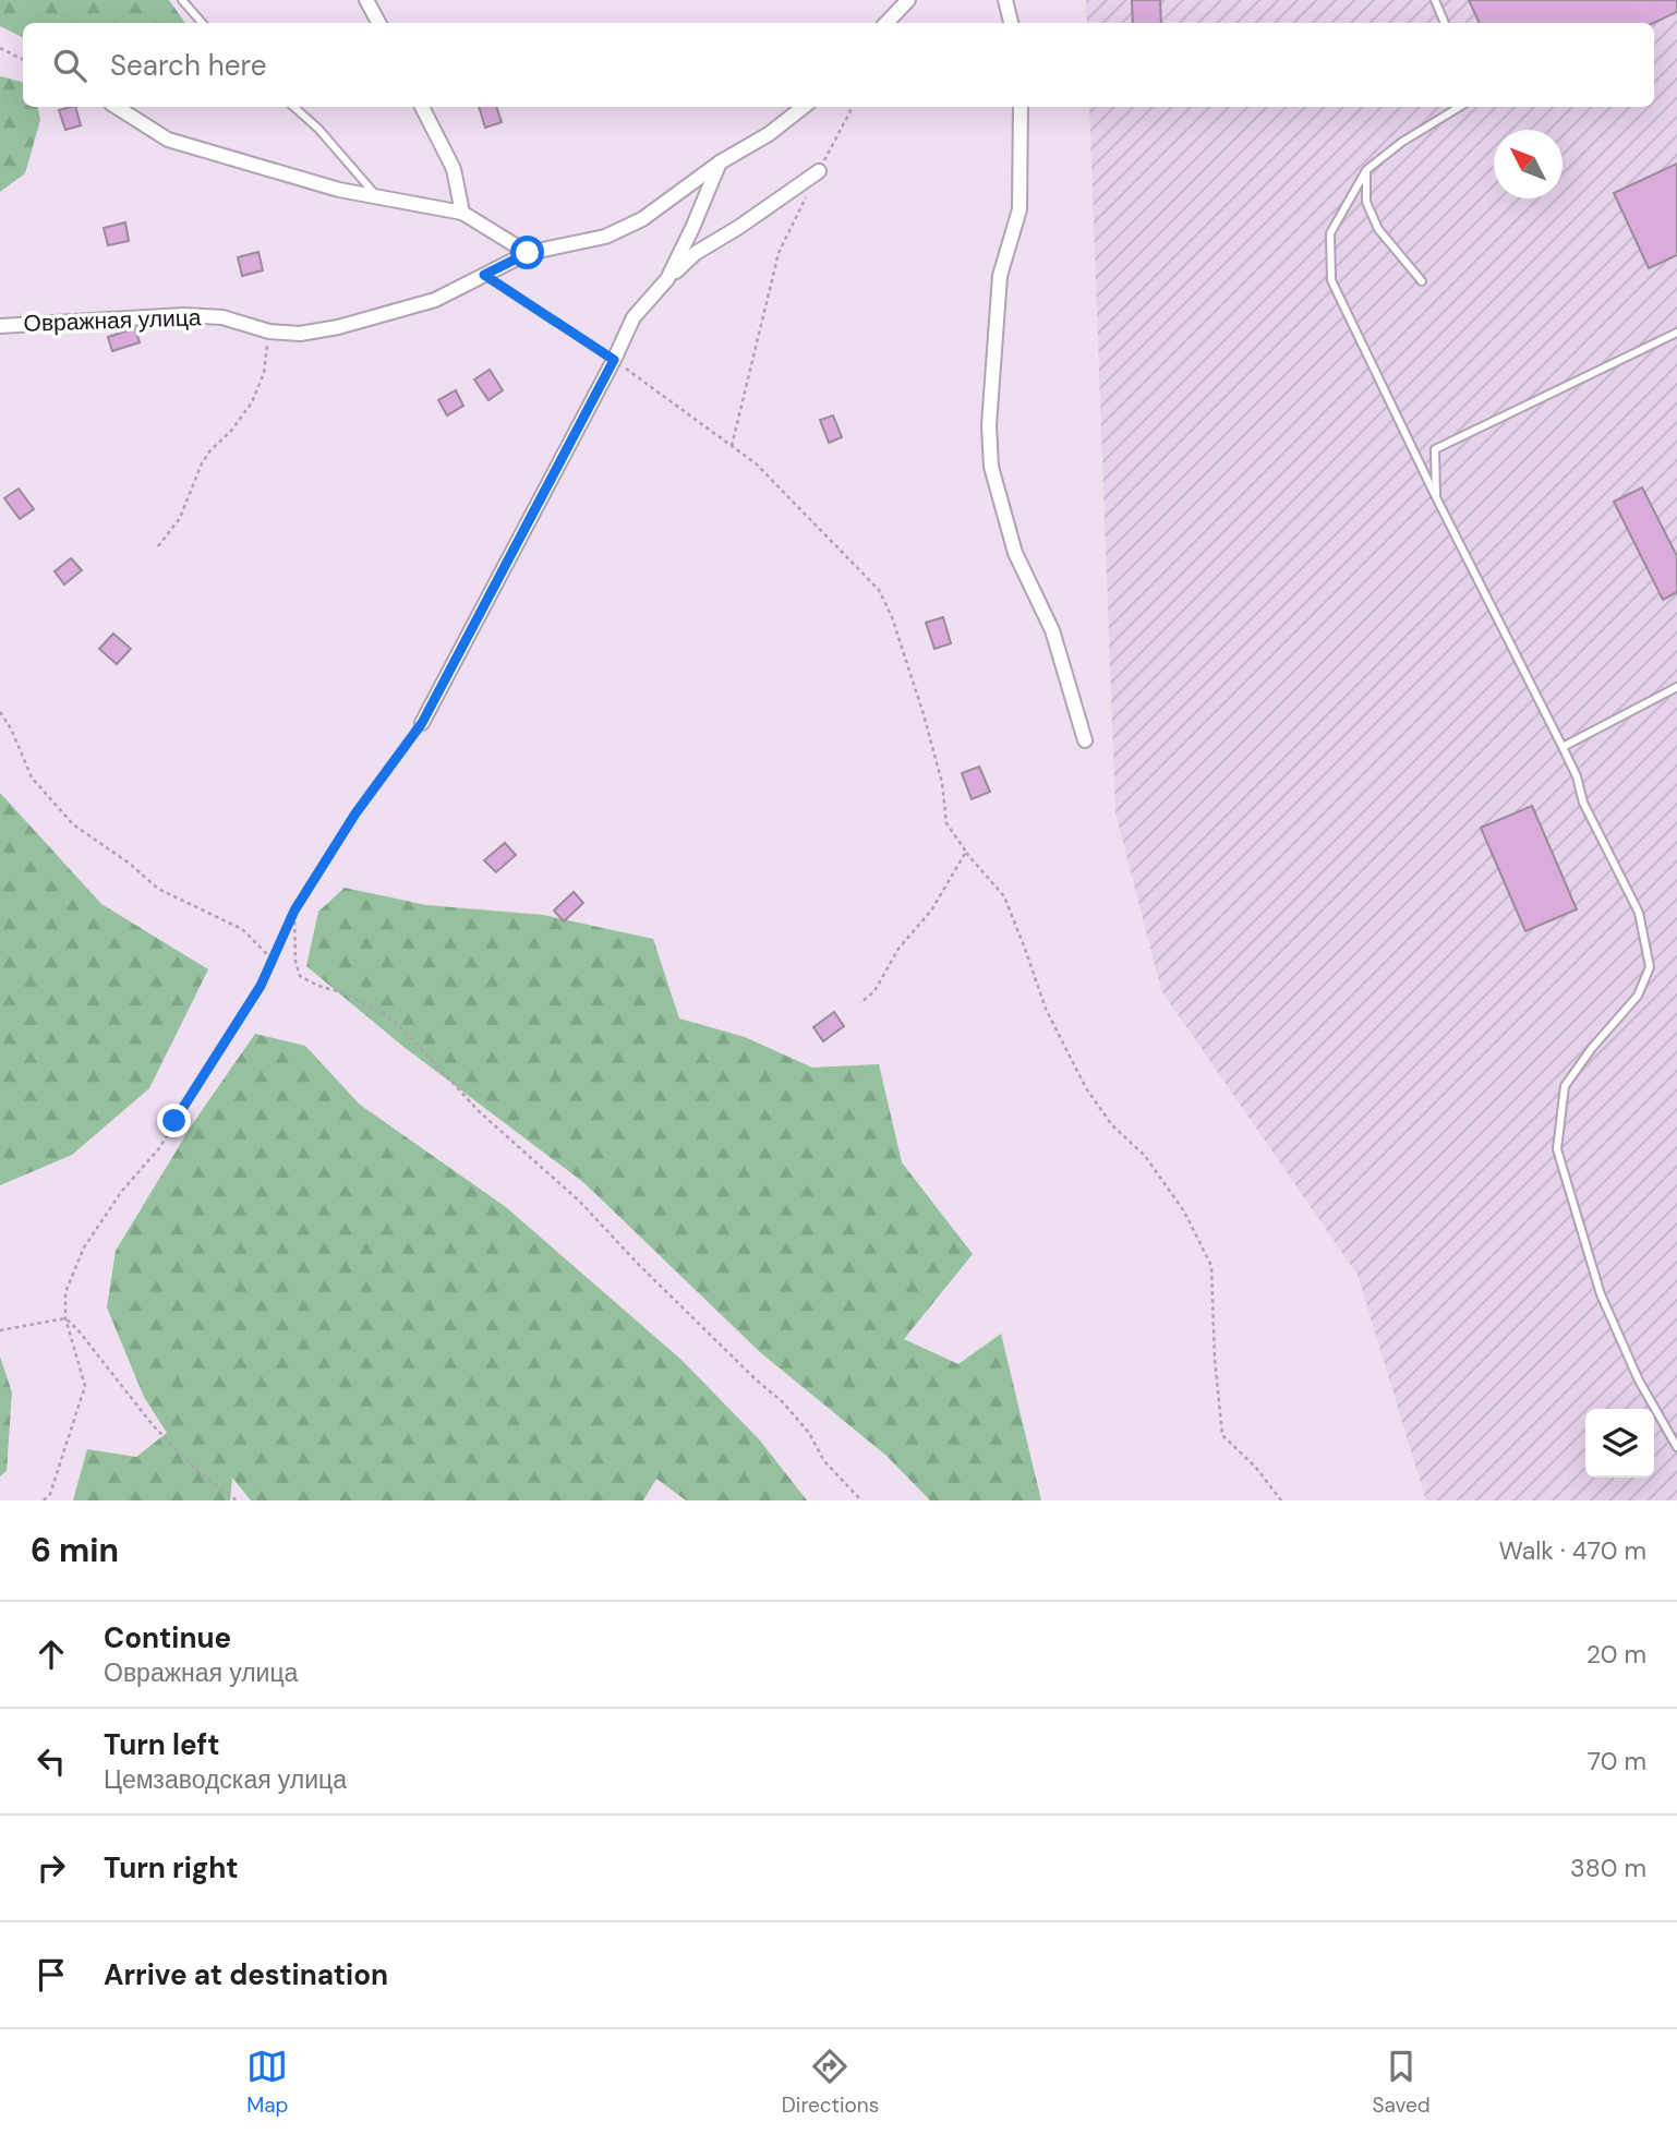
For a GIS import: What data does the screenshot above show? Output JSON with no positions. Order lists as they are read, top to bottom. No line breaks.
{"streets":{"street":["Овражная улица"]},"north":"top left","page":{"search":"Search here","heading":["6 min","Walk · 470 m"],"list":[["Continue","Овражная улица","20 m"],["Turn left","Цемзаводская улица","70 m"],["Turn right","380 m"],"Arrive at destination"],"nav":["Map","Directions","Saved"]}}
